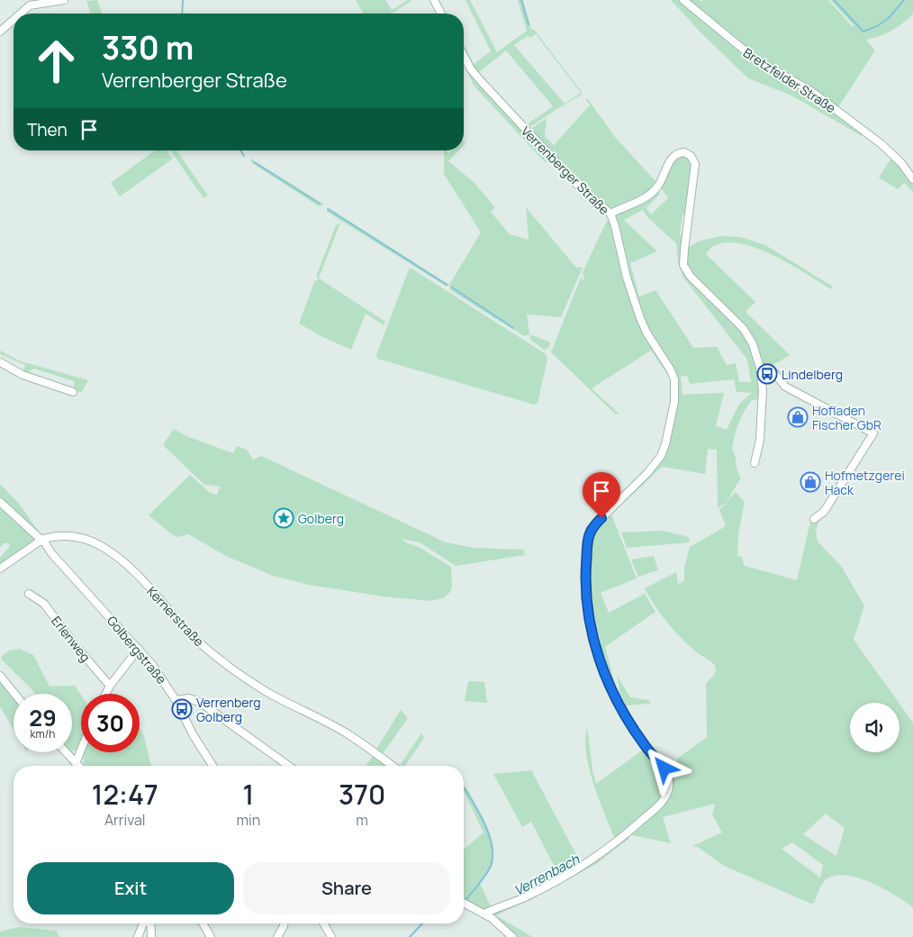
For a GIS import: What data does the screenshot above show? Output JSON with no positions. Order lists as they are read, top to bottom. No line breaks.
{"streets":{"street":["Bretzfelder Straße","Verrenberger Straße","Kernerstraße","Erlenweg","Golbergstraße"]},"crossings":[["Kernerstraße","Golbergstraße"]],"water":["Verrenbach"],"places":{"bus stop":["Lindelberg","Verrenberg Golberg"],"shop":["Hofladen Fischer GbR","Hofmetzgerei Hack"],"place":["Golberg"]},"page":{"turn":["330 m","Verrenberger Straße"],"then":"Then","speed":"29 km/h","limit":"30","eta":["12:47","Arrival","1","min","370","m"],"buttons":["Exit","Share"]}}
